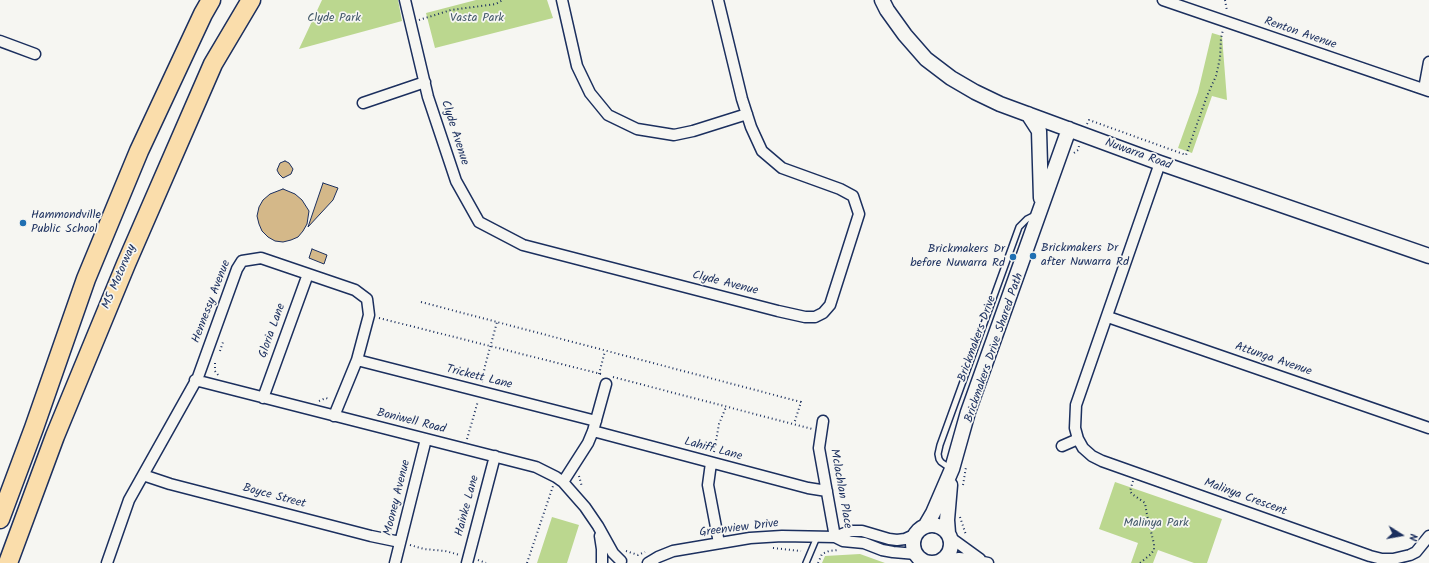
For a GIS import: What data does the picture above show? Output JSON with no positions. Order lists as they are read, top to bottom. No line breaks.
{"streets":{"highway":["M5 Motorway"],"street":["Renton Avenue","Clyde Avenue","Nuwarra Road","Hennessy Avenue","Gloria Lane","Brickmakers Drive","Attunga Avenue","Trickett Lane","Boniwell Road","Lahiff Lane","Mclachlan Place","Boyce Street","Mooney Avenue","Malinya Crescent","Hainke Lane","Greenview Drive"]},"crossings":[["Nuwarra Road","Brickmakers Drive"],["Hennessy Avenue","Gloria Lane"],["Hennessy Avenue","Trickett Lane"],["Hennessy Avenue","Boniwell Road"],["Hennessy Avenue","Boyce Street"],["Gloria Lane","Boniwell Road"],["Brickmakers Drive","Greenview Drive"],["Trickett Lane","Lahiff Lane"],["Boniwell Road","Mooney Avenue"],["Boniwell Road","Hainke Lane"],["Lahiff Lane","Mclachlan Place"],["Mclachlan Place","Greenview Drive"],["Boyce Street","Mooney Avenue"]],"parks":["Clyde Park","Vasta Park","Malinya Park"],"places":["Hammondville Public School","Brickmakers Dr after Nuwarra Rd","Brickmakers Dr before Nuwarra Rd"],"north":"right"}
